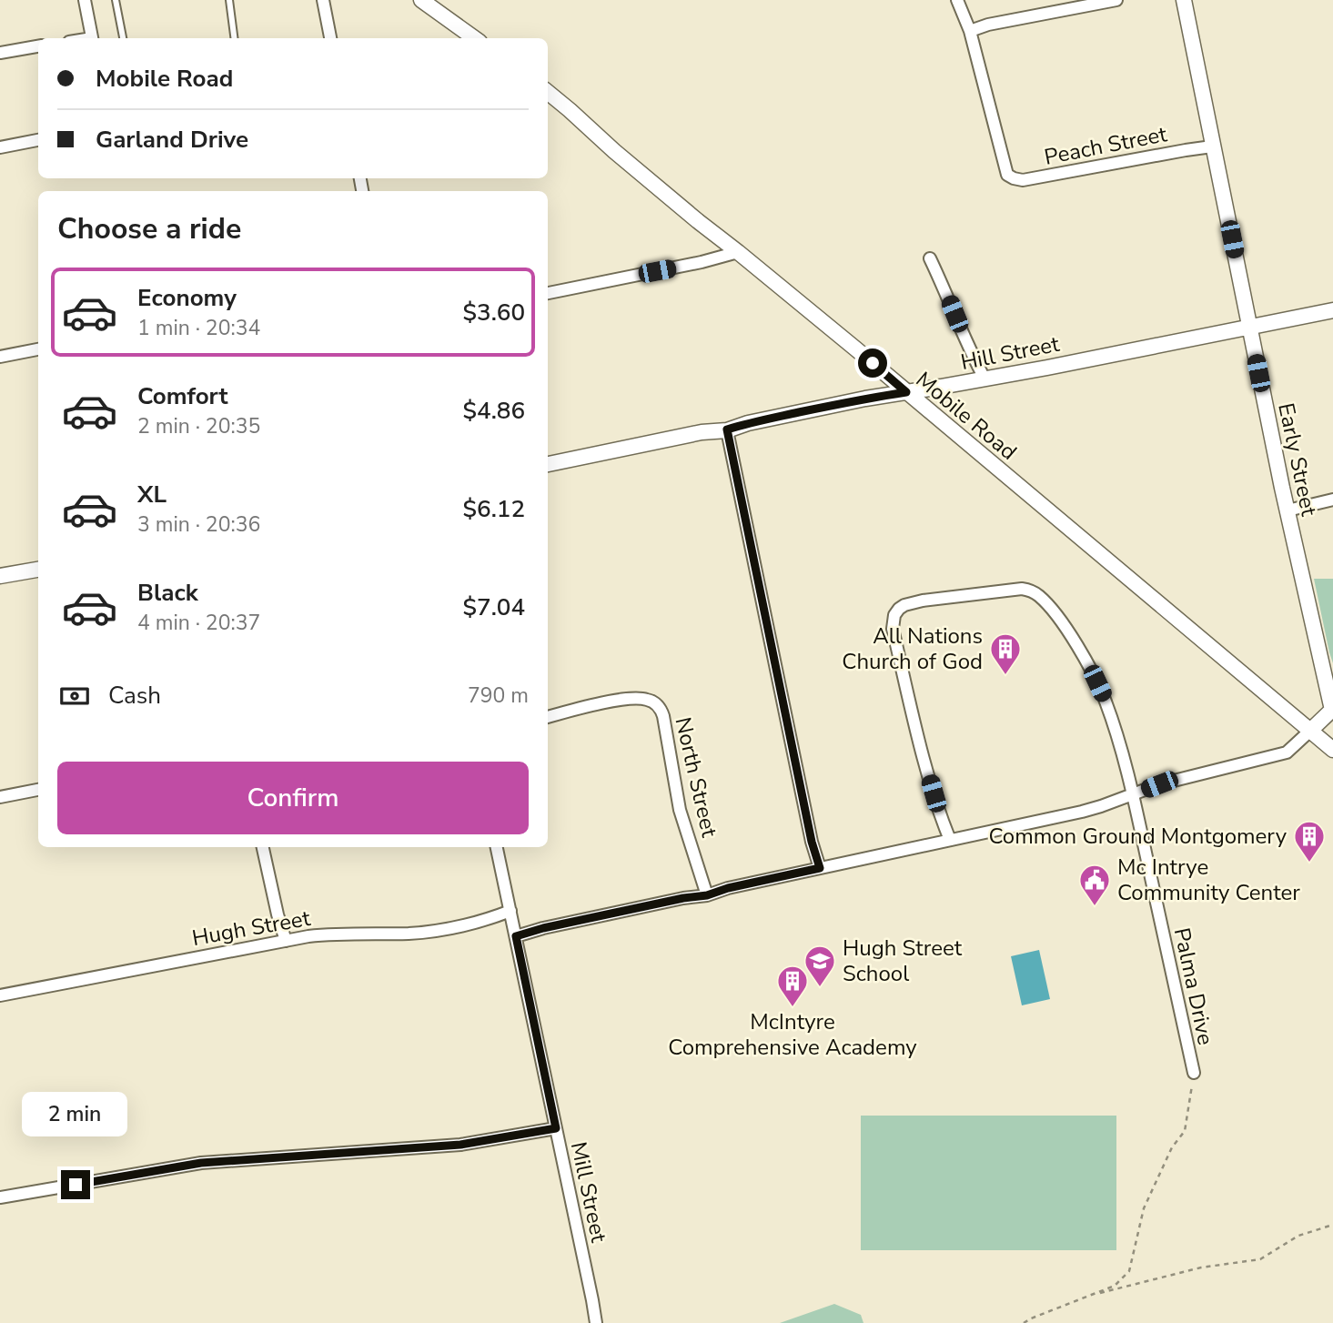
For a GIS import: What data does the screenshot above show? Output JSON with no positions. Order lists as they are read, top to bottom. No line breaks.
{"streets":{"street":["Peach Street","Hill Street","Mobile Road","Early Street","North Street","Hugh Street","Palma Drive","Mill Street"]},"crossings":[["Peach Street","Early Street"],["Hill Street","Mobile Road"],["Hill Street","Early Street"],["Mobile Road","Early Street"],["Hugh Street","Mill Street"]],"places":{"building":["All Nations Church of God","Common Ground Montgomery","McIntyre Comprehensive Academy"],"public building":["Mc Intrye Community Center"],"school or university":["Hugh Street School"]},"page":{"banner":["Mobile Road","Garland Drive"],"heading":"Choose a ride","list":[{"name":"Economy","note":"1 min · 20:34","value":"$3.60"},{"name":"Comfort","note":"2 min · 20:35","value":"$4.86"},{"name":"XL","note":"3 min · 20:36","value":"$6.12"},{"name":"Black","note":"4 min · 20:37","value":"$7.04"}],"pay":["Cash","790 m"],"buttons":"Confirm","bubble":"2 min"}}
